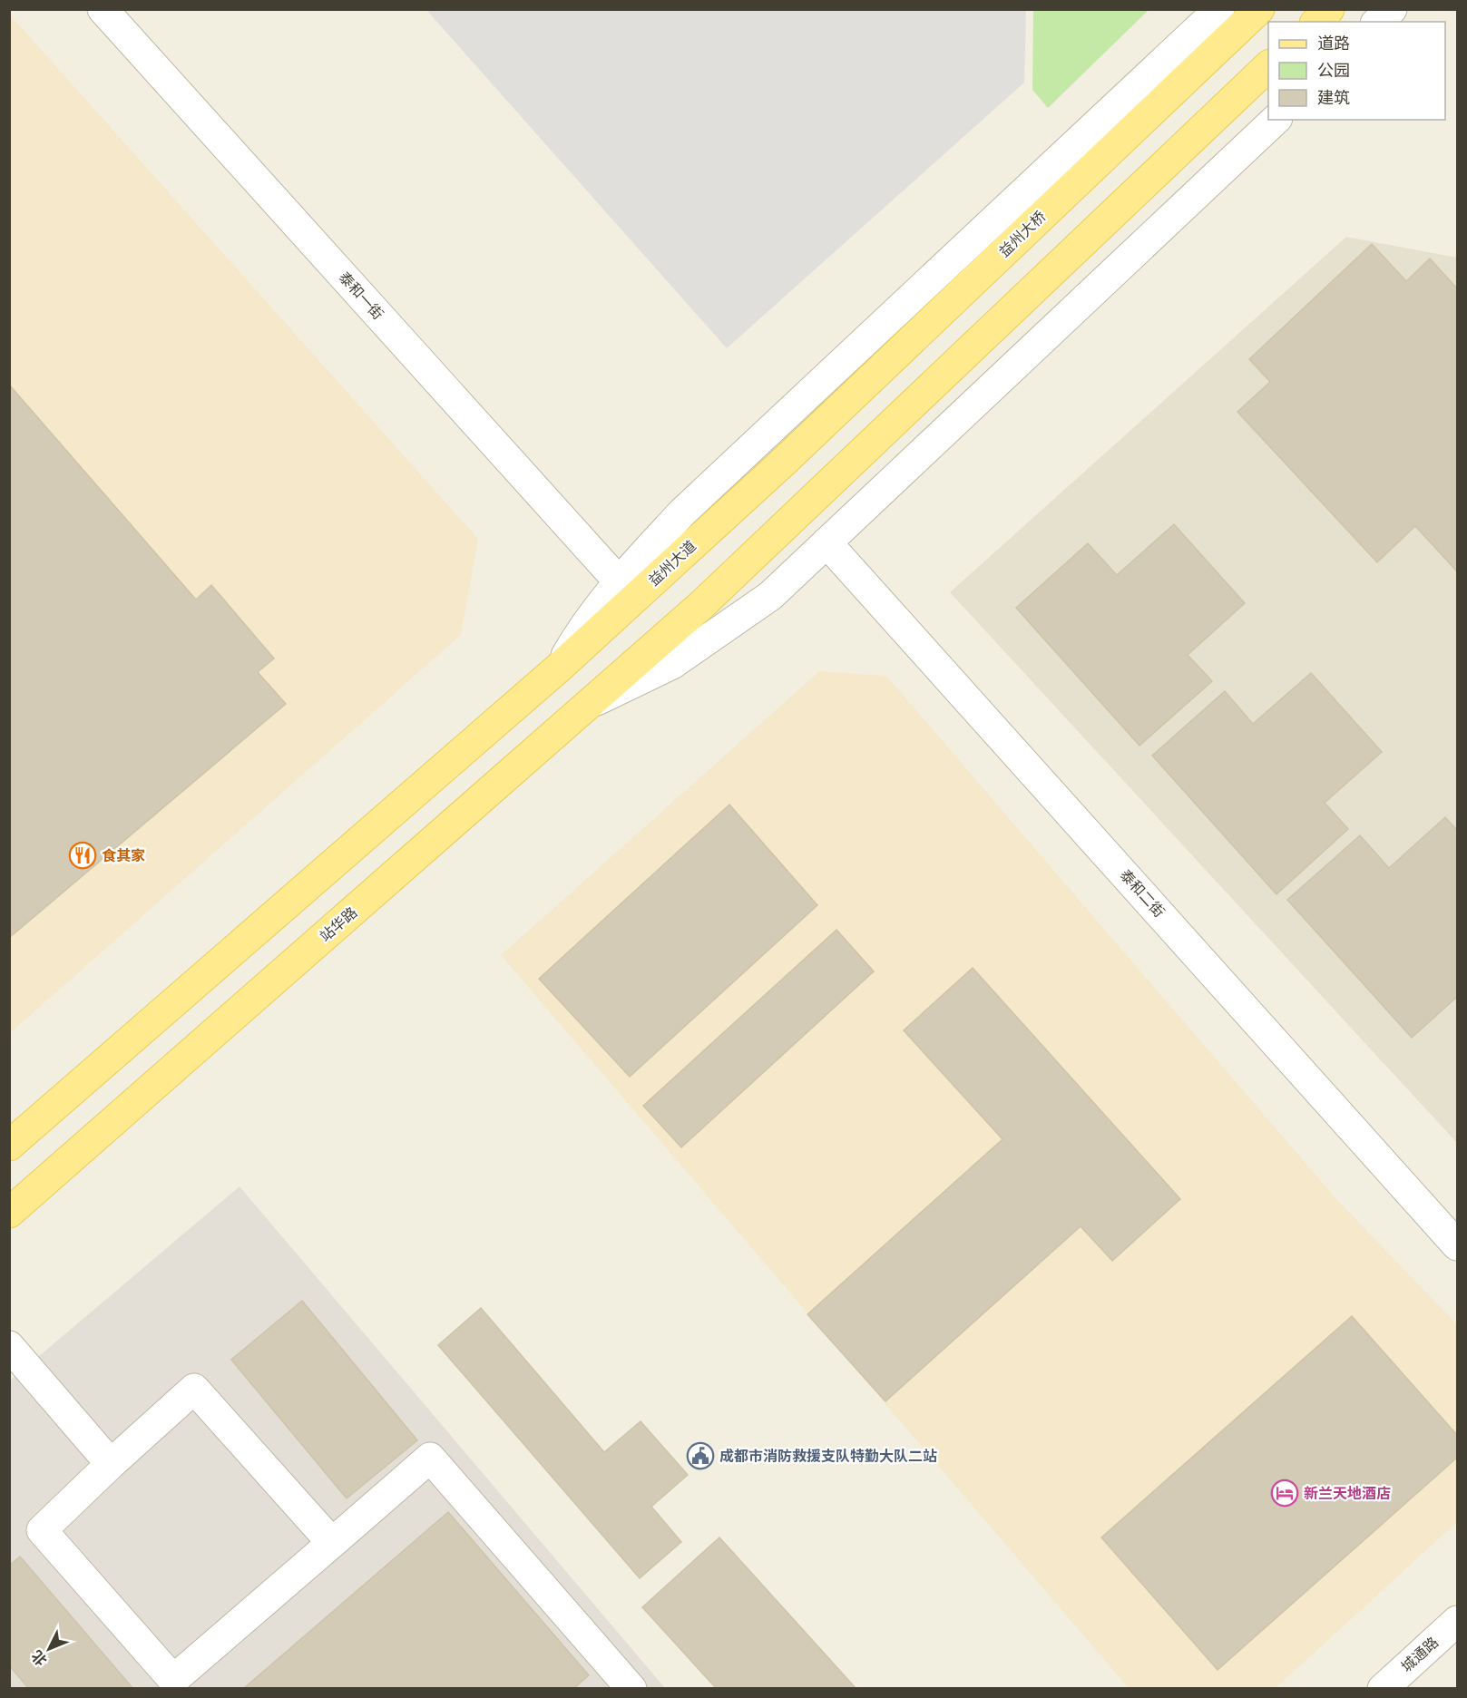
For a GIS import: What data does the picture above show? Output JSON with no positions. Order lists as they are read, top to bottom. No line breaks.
{"streets":{"main road":["益州大桥","益州大道","站华路"],"street":["泰和一街","泰和二街","城通路"]},"crossings":[["益州大桥","益州大道"]],"places":{"restaurant":["食其家"],"public building":["成都市消防救援支队特勤大队二站"],"hotel":["新兰天地酒店"]},"legend":["道路","公园","建筑"],"north":"bottom left"}
